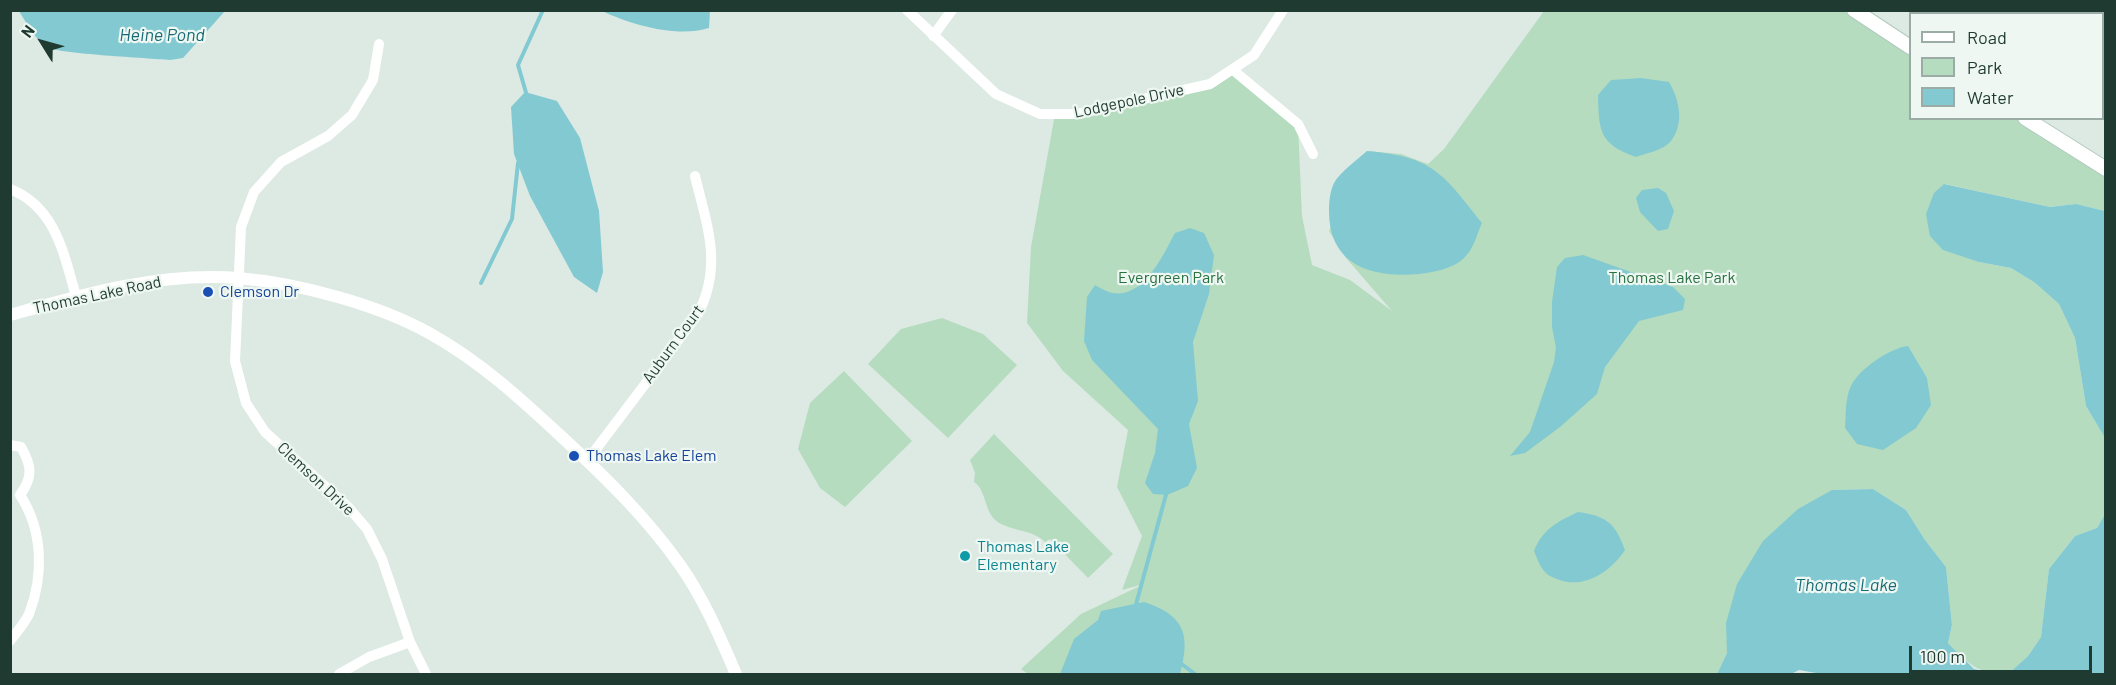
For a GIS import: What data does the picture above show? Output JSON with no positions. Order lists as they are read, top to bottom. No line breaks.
{"streets":{"street":["Lodgepole Drive","Thomas Lake Road","Auburn Court","Clemson Drive"]},"crossings":[["Thomas Lake Road","Auburn Court"],["Thomas Lake Road","Clemson Drive"]],"water":["Heine Pond","Thomas Lake"],"parks":["Evergreen Park","Thomas Lake Park"],"places":["Clemson Dr","Thomas Lake Elem","Thomas Lake Elementary"],"legend":["Road","Park","Water"],"scale_bar":"100 m","north":"top left"}
